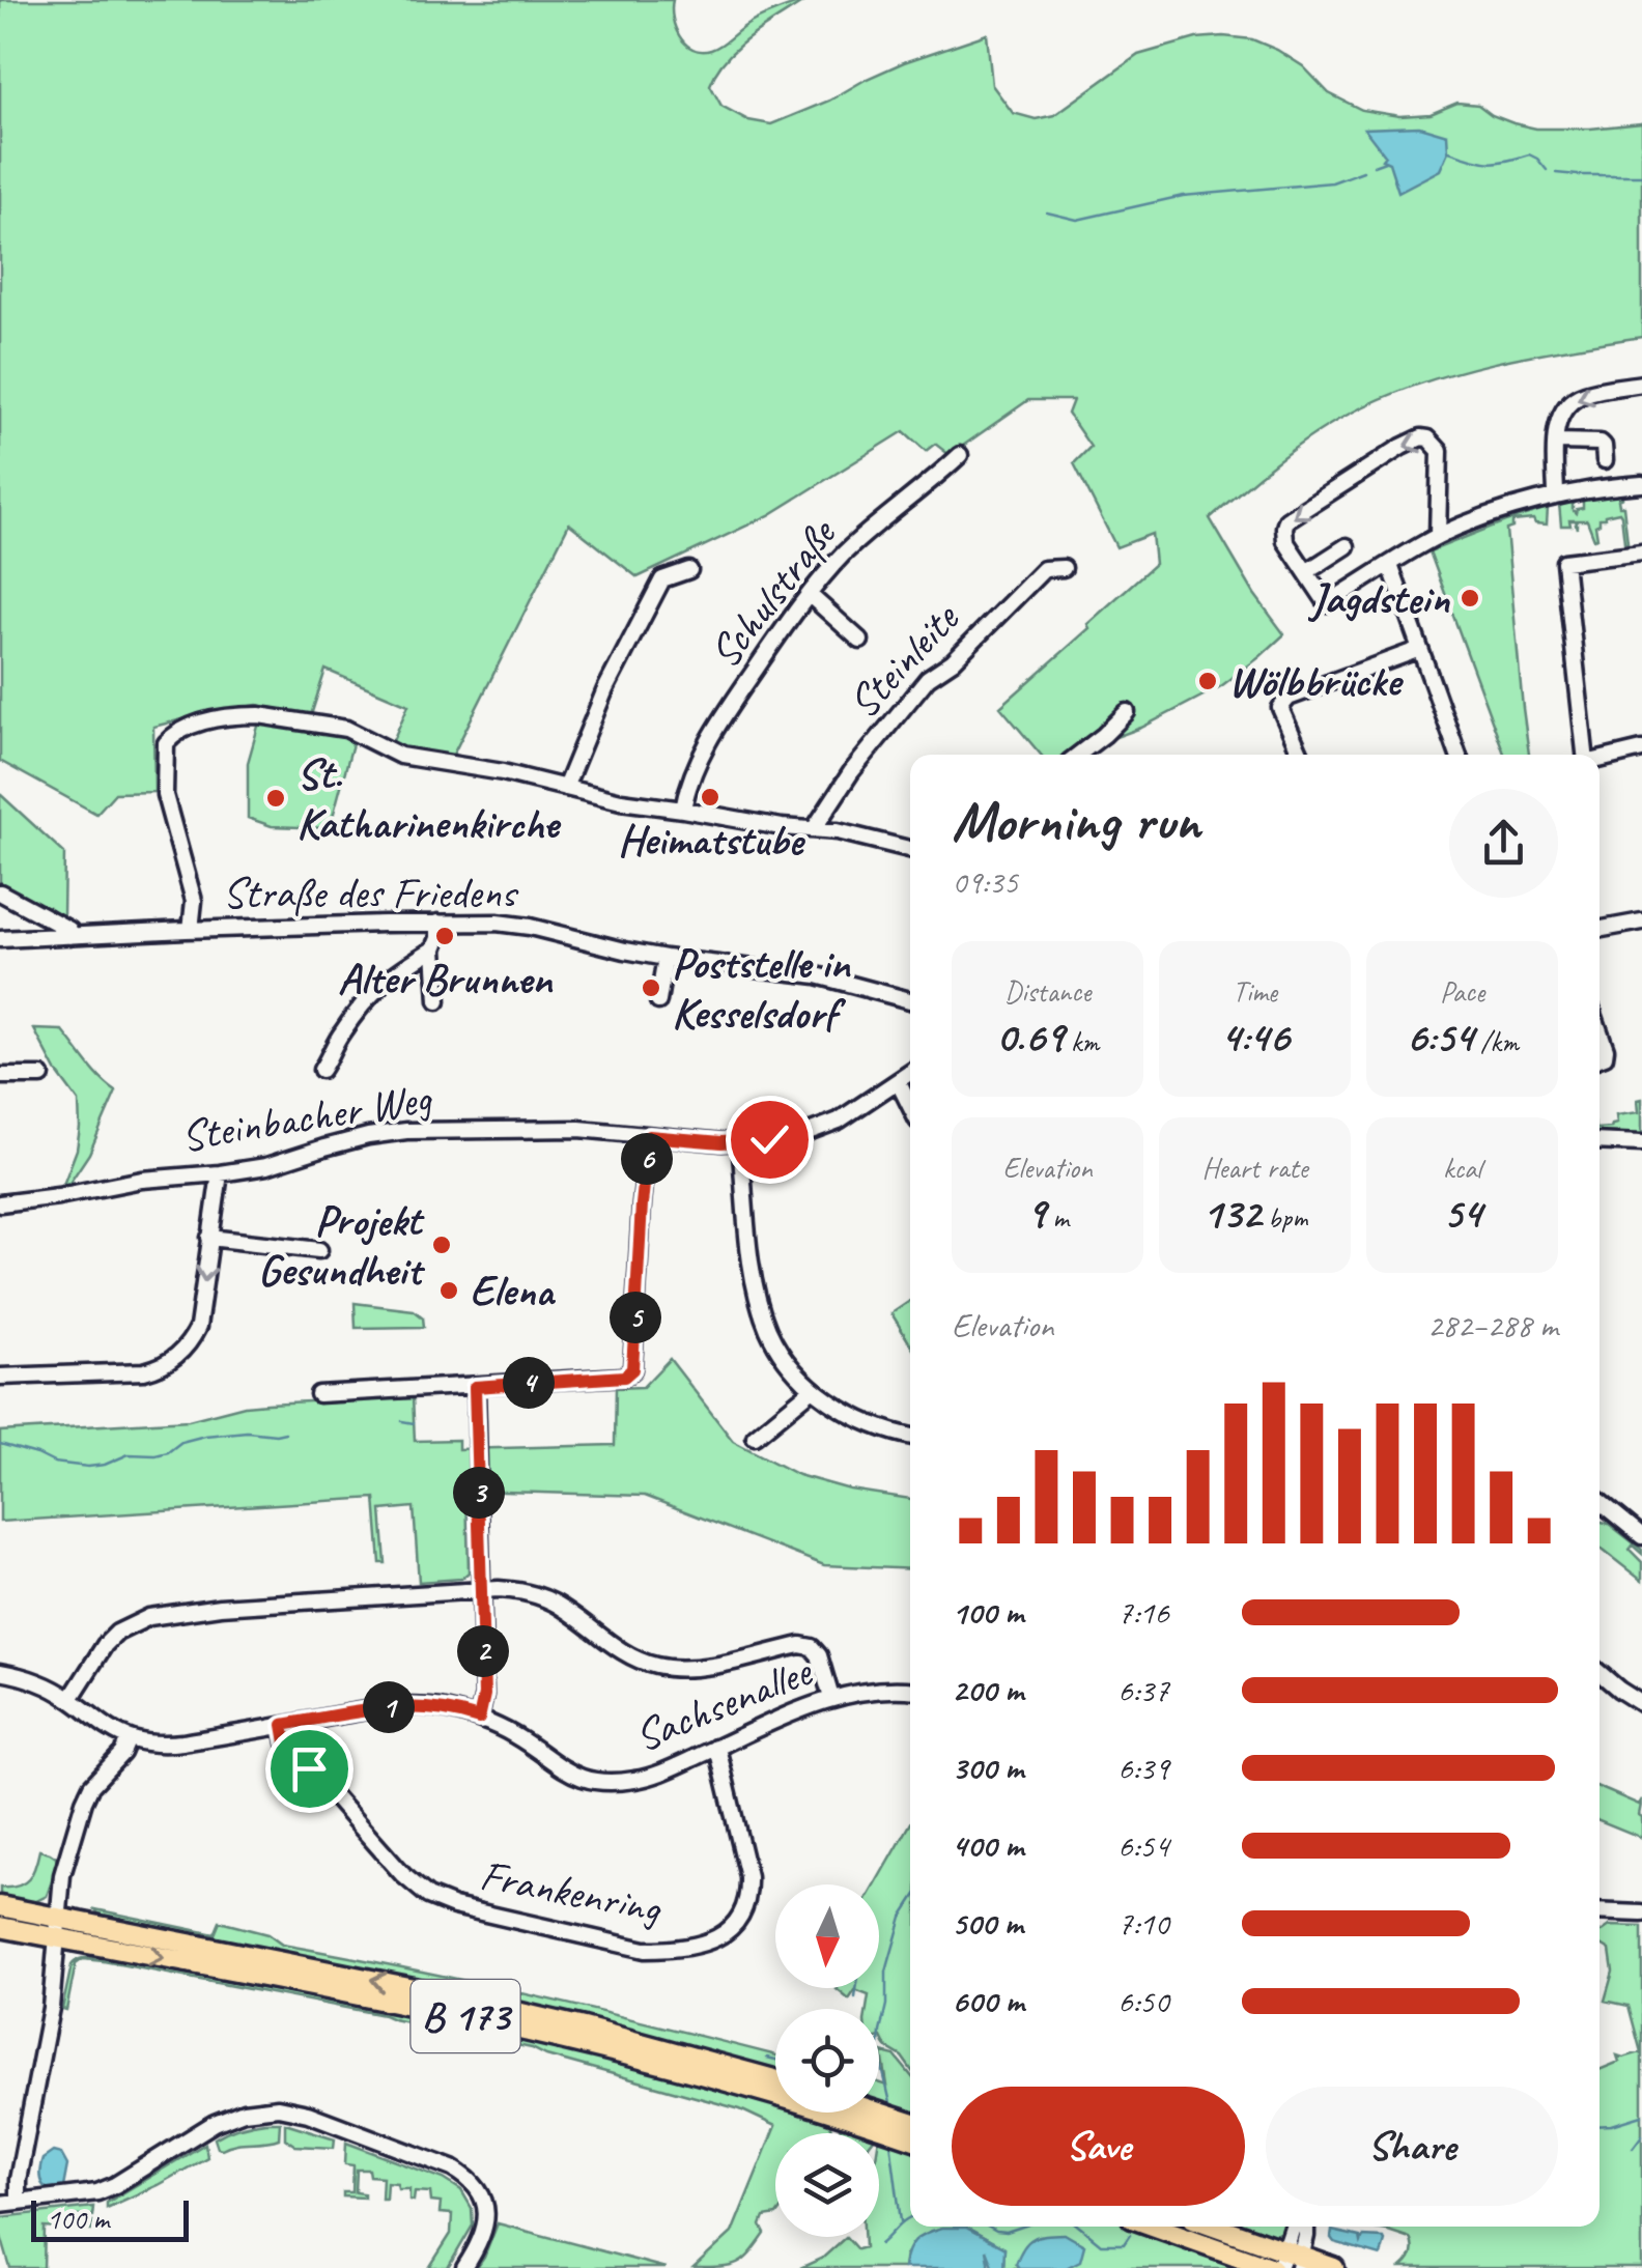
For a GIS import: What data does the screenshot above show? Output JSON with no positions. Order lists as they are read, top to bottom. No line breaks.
{"streets":{"main road":["B 173"],"street":["Schulstraße","Steinleite","Straße des Friedens","Steinbacher Weg","Sachsenallee","Frankenring"]},"crossings":[["Sachsenallee","Frankenring"]],"places":["Jagdstein","Wölbbrücke","Heimatstube","St. Katharinenkirche","Alter Brunnen","Poststelle in Kesselsdorf","Projekt Gesundheit","Elena"],"scale_bar":"100 m","north":"bottom","page":{"heading":["Morning run","09:35"],"stats":[["Distance","0.69 km"],["Time","4:46"],["Pace","6:54 /km"],["Elevation","9 m"],["Heart rate","132 bpm"],["kcal","54"]],"pins":["6","5","4","3","2","1"],"chart":["Elevation","282–288 m"],"list":[{"name":"100 m","note":"7:16"},{"name":"200 m","note":"6:37"},{"name":"300 m","note":"6:39"},{"name":"400 m","note":"6:54"},{"name":"500 m","note":"7:10"},{"name":"600 m","note":"6:50"}],"buttons":["Save","Share"],"scale":"100 m"}}
